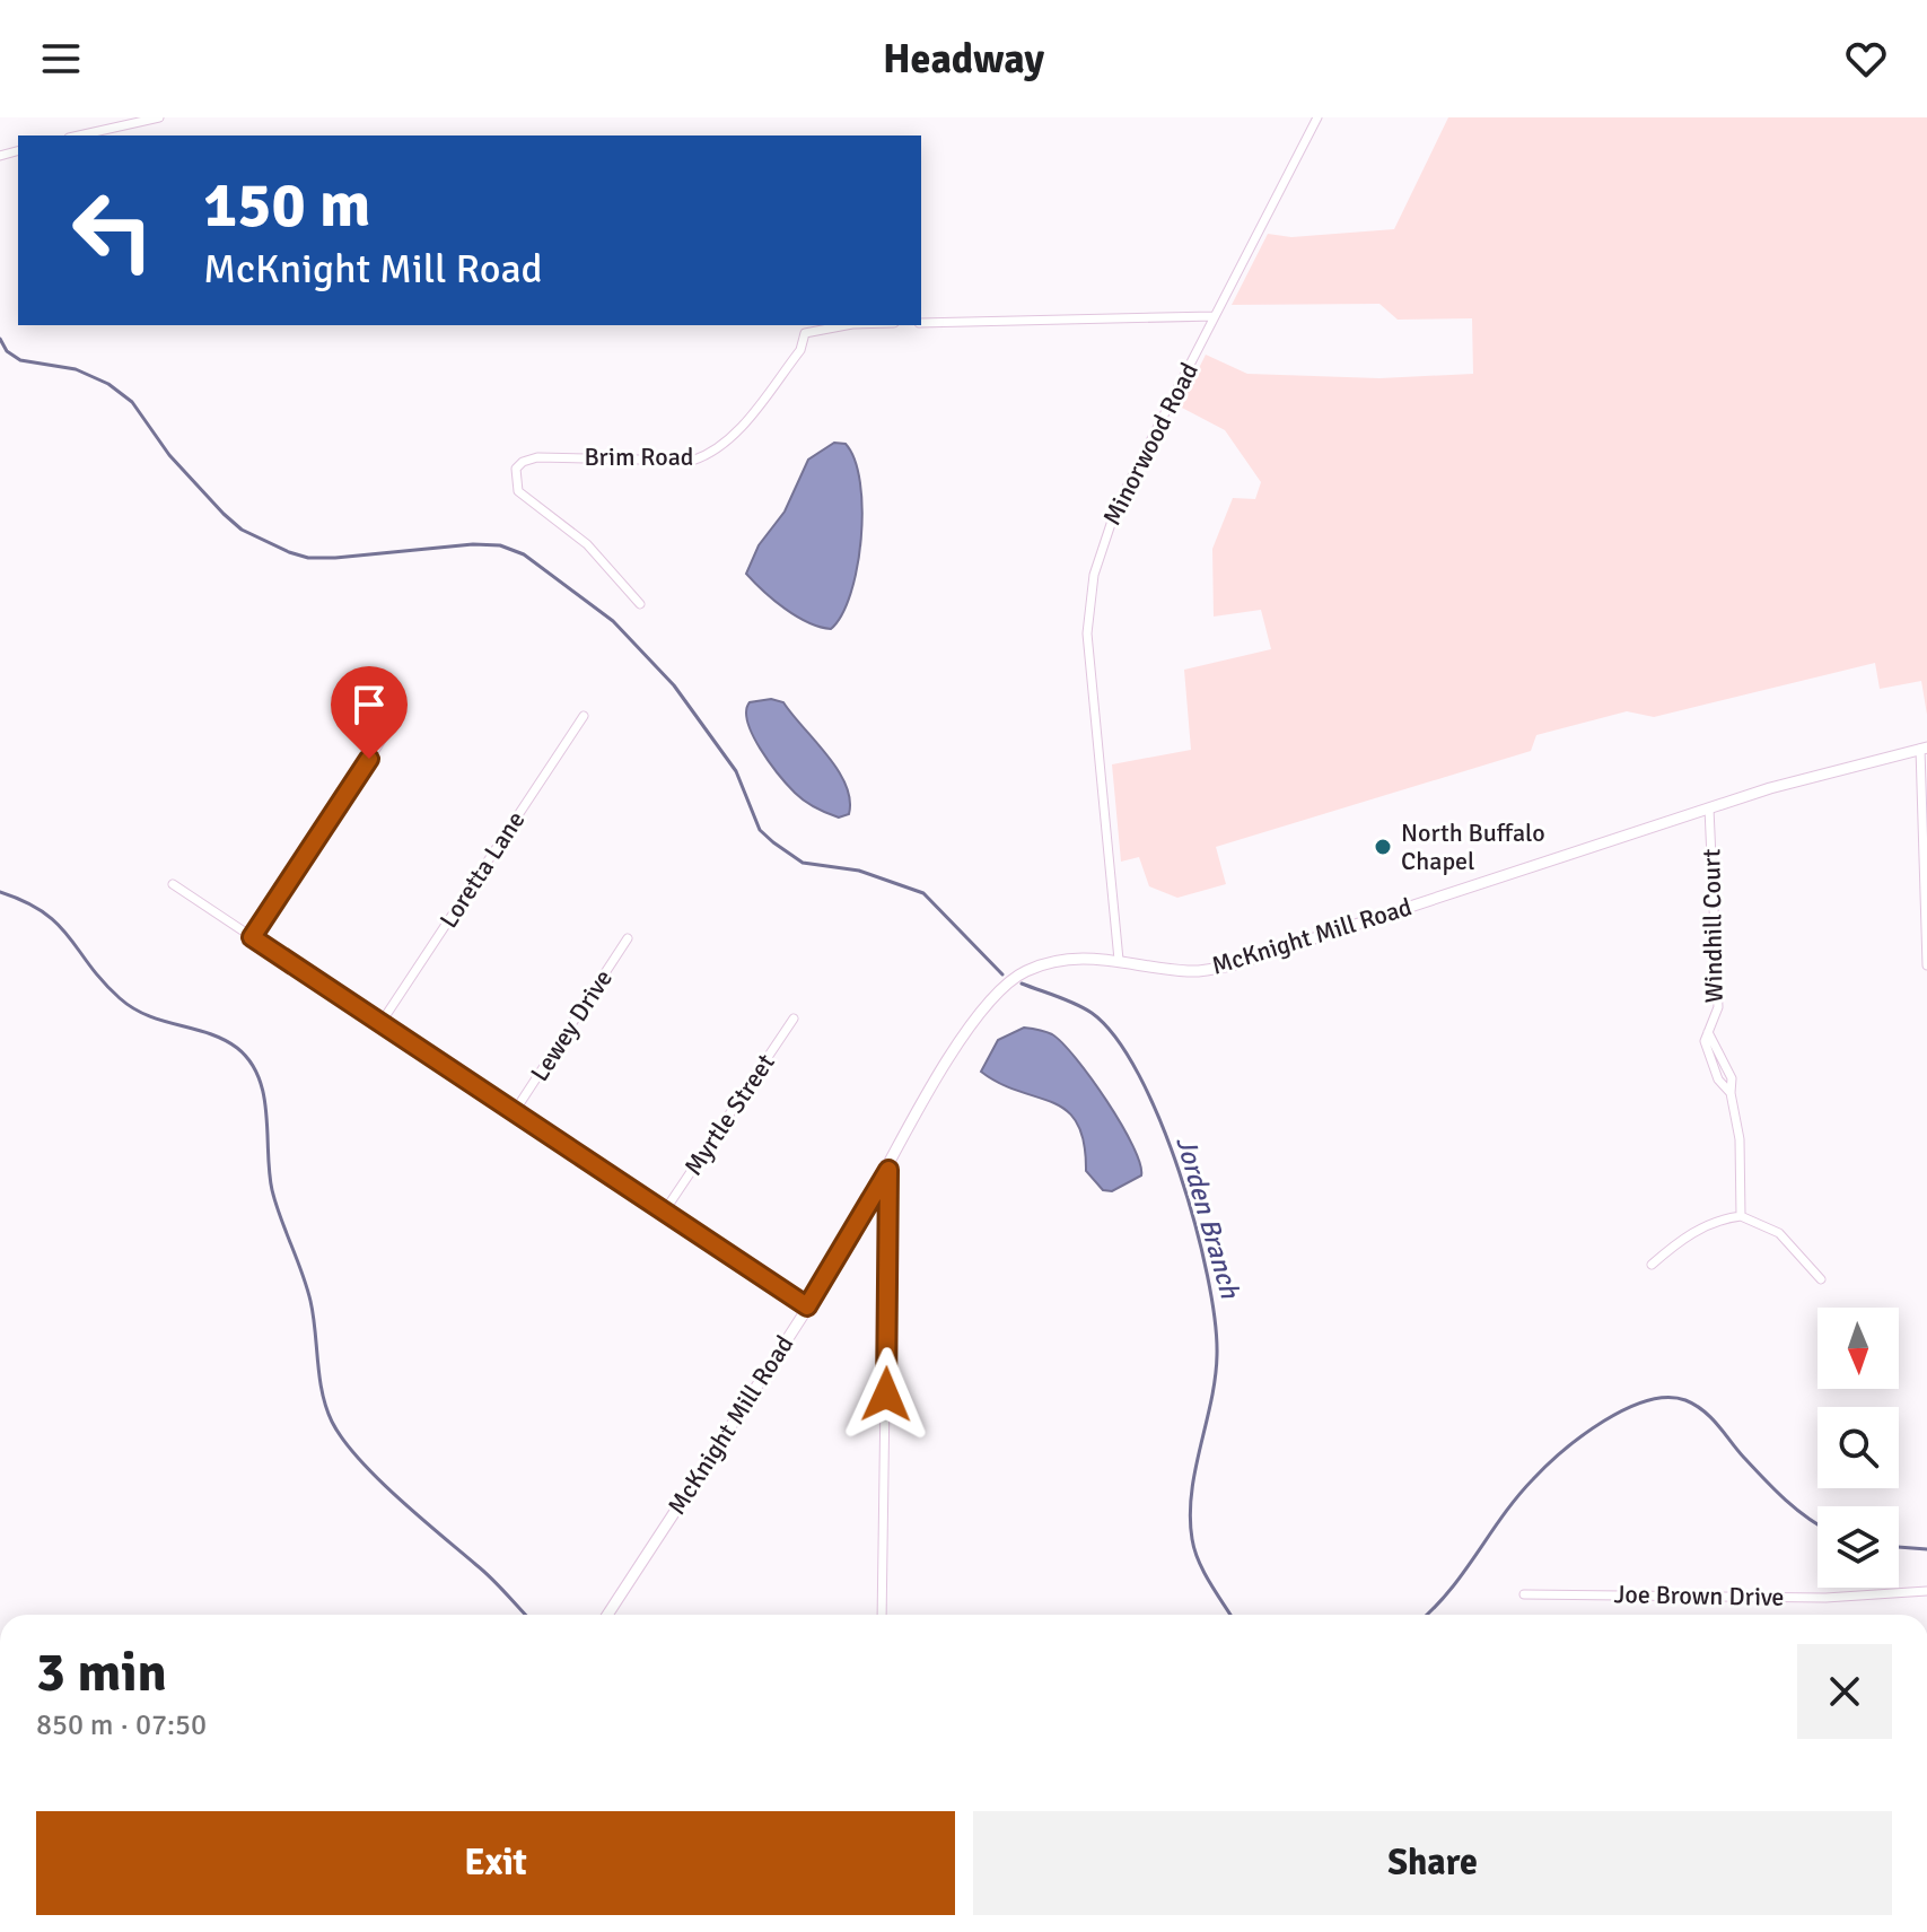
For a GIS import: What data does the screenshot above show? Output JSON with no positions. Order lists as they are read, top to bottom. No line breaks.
{"streets":{"street":["Minorwood Road","Brim Road","Loretta Lane","Windhill Court","McKnight Mill Road","Lewey Drive","Myrtle Street","Joe Brown Drive"]},"crossings":[["Minorwood Road","McKnight Mill Road"],["Windhill Court","McKnight Mill Road"]],"water":["Jorden Branch"],"places":["North Buffalo Chapel"],"north":"bottom","page":{"header":"Headway","turn":["150 m","McKnight Mill Road"],"heading":["3 min","850 m · 07:50"],"buttons":["Exit","Share"]}}
